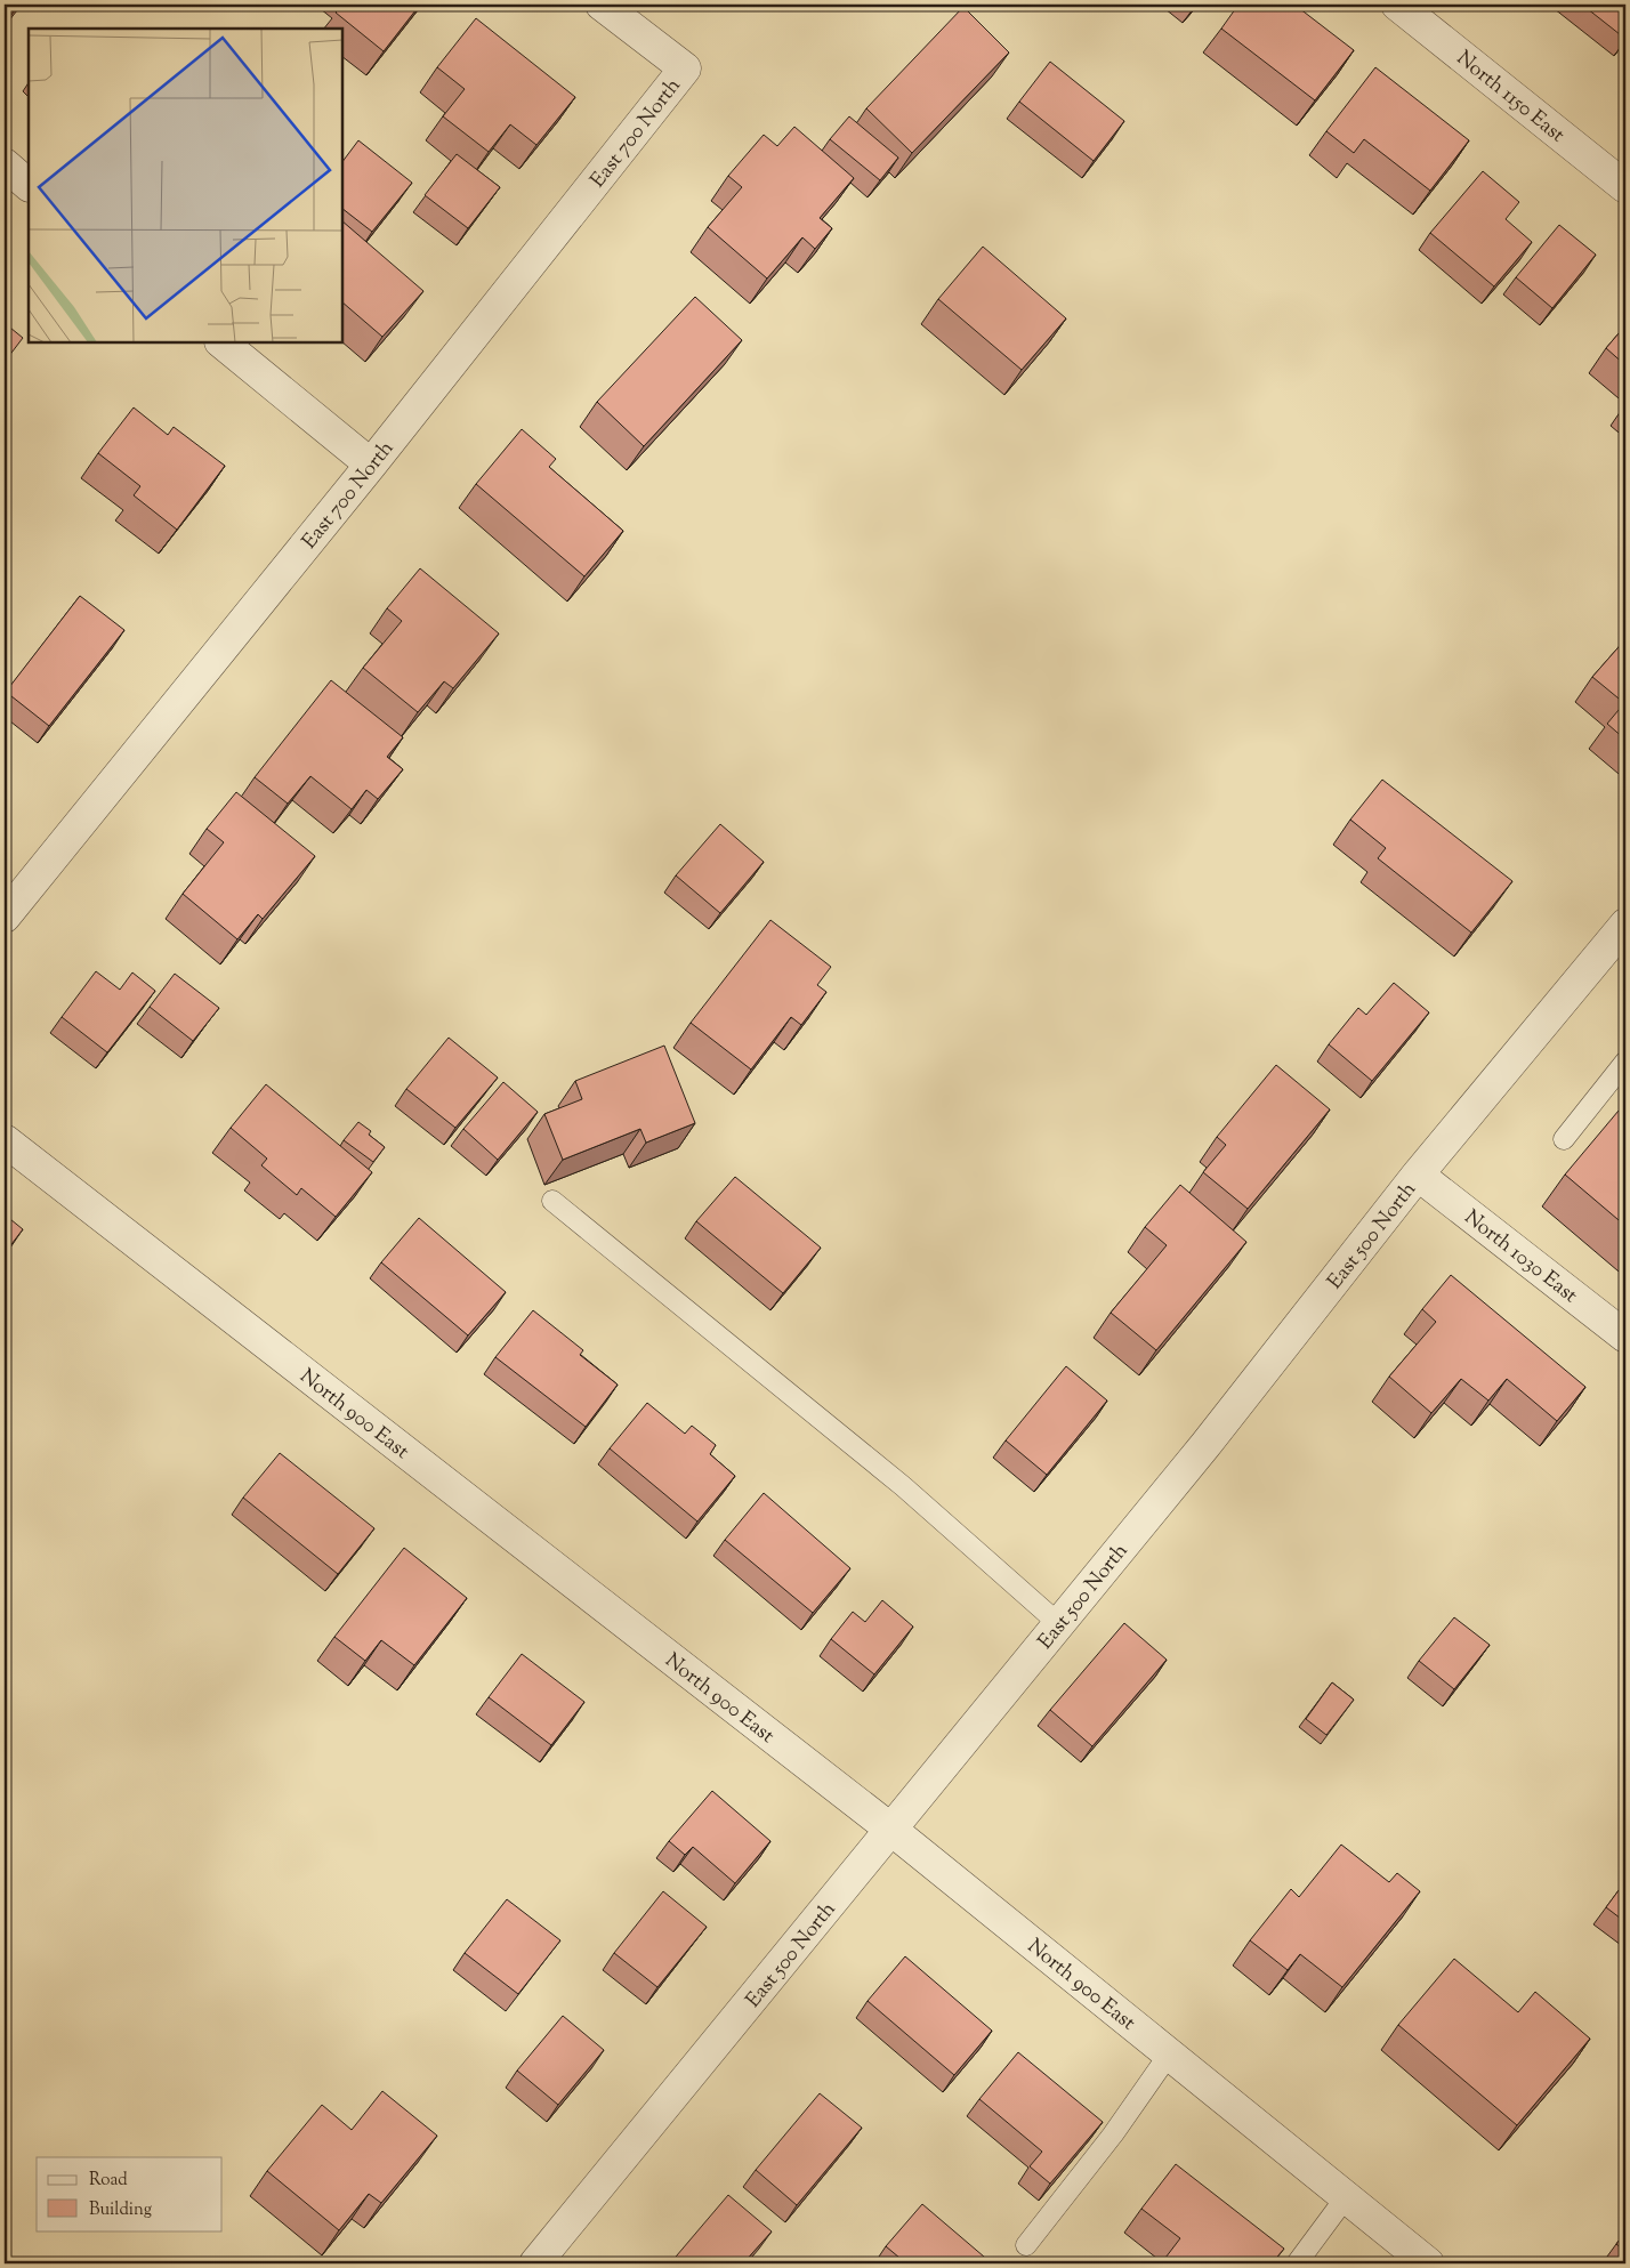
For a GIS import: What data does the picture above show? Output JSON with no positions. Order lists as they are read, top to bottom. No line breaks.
{"streets":{"street":["North 1150 East","East 700 North","East 500 North","North 1030 East","North 900 East"]},"crossings":[["East 500 North","North 1030 East"],["East 500 North","North 900 East"]],"legend":["Road","Building"]}
